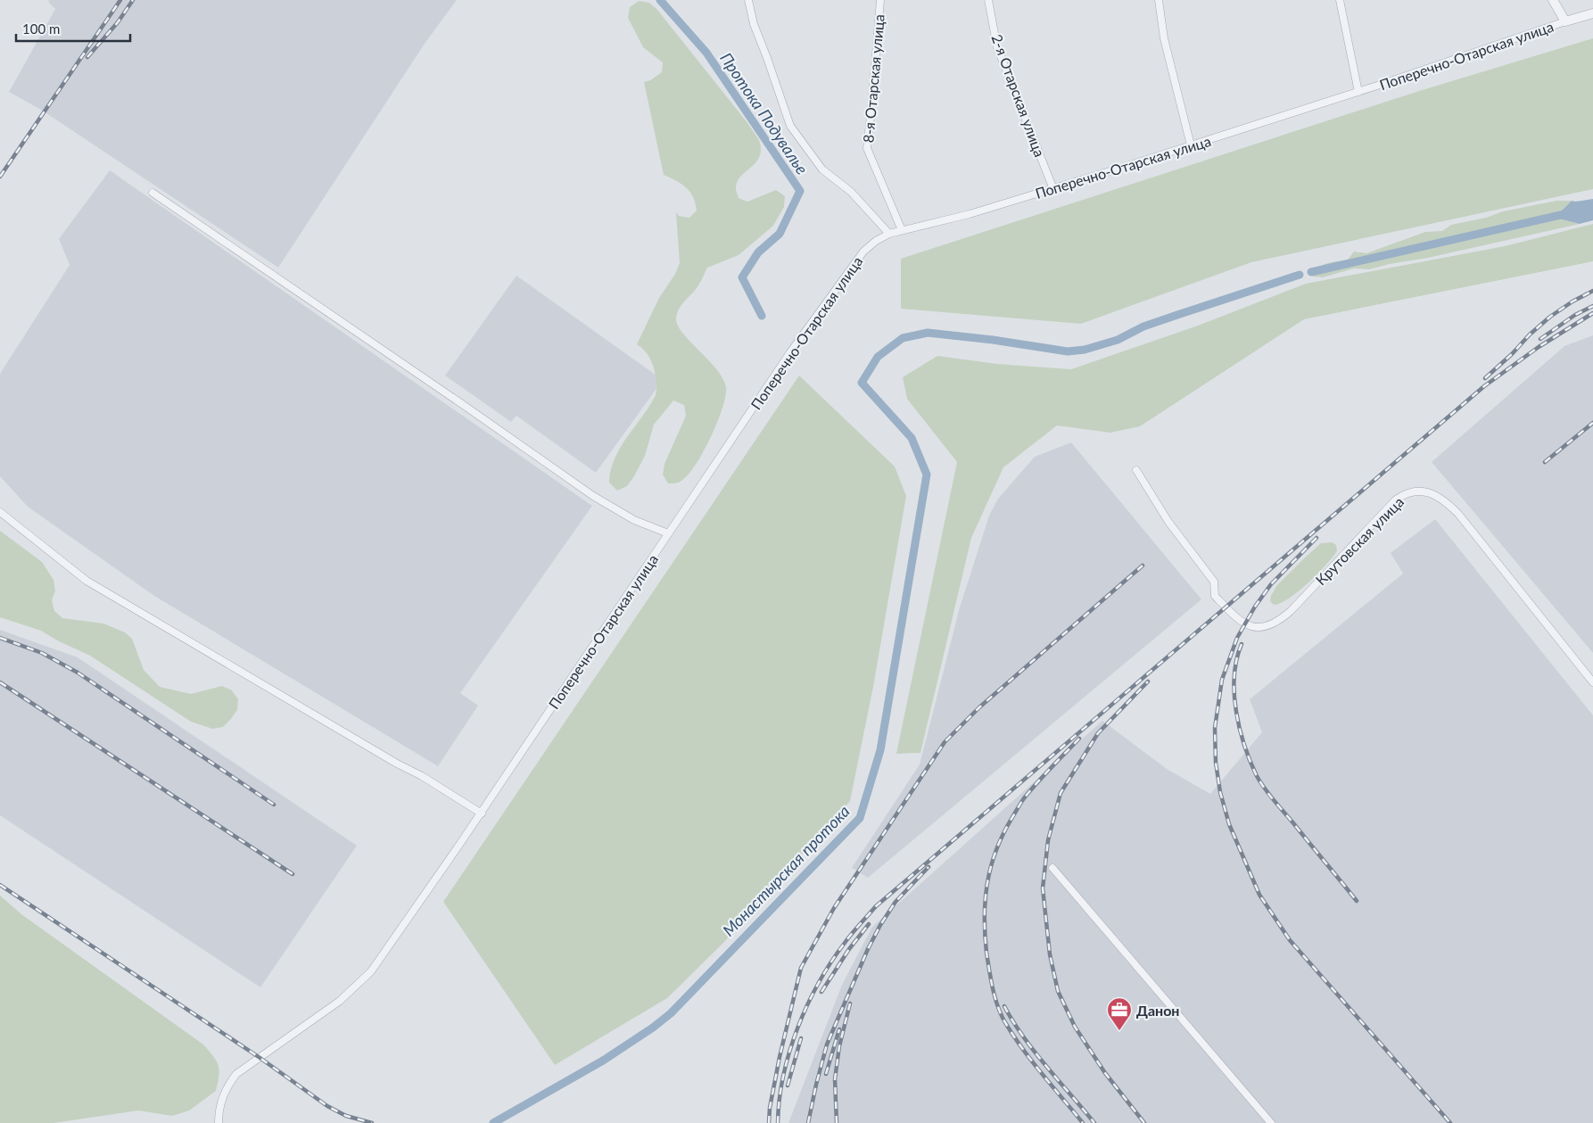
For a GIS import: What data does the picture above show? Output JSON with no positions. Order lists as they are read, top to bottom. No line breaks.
{"streets":{"street":["Поперечно-Отарская улица","8-я Отарская улица","2-я Отарская улица","Крутовская улица"]},"crossings":[["Поперечно-Отарская улица","8-я Отарская улица"],["Поперечно-Отарская улица","2-я Отарская улица"]],"water":["Протока Подувалье","Монастырская протока"],"places":{"office":["Данон"]},"scale_bar":"100 m"}
